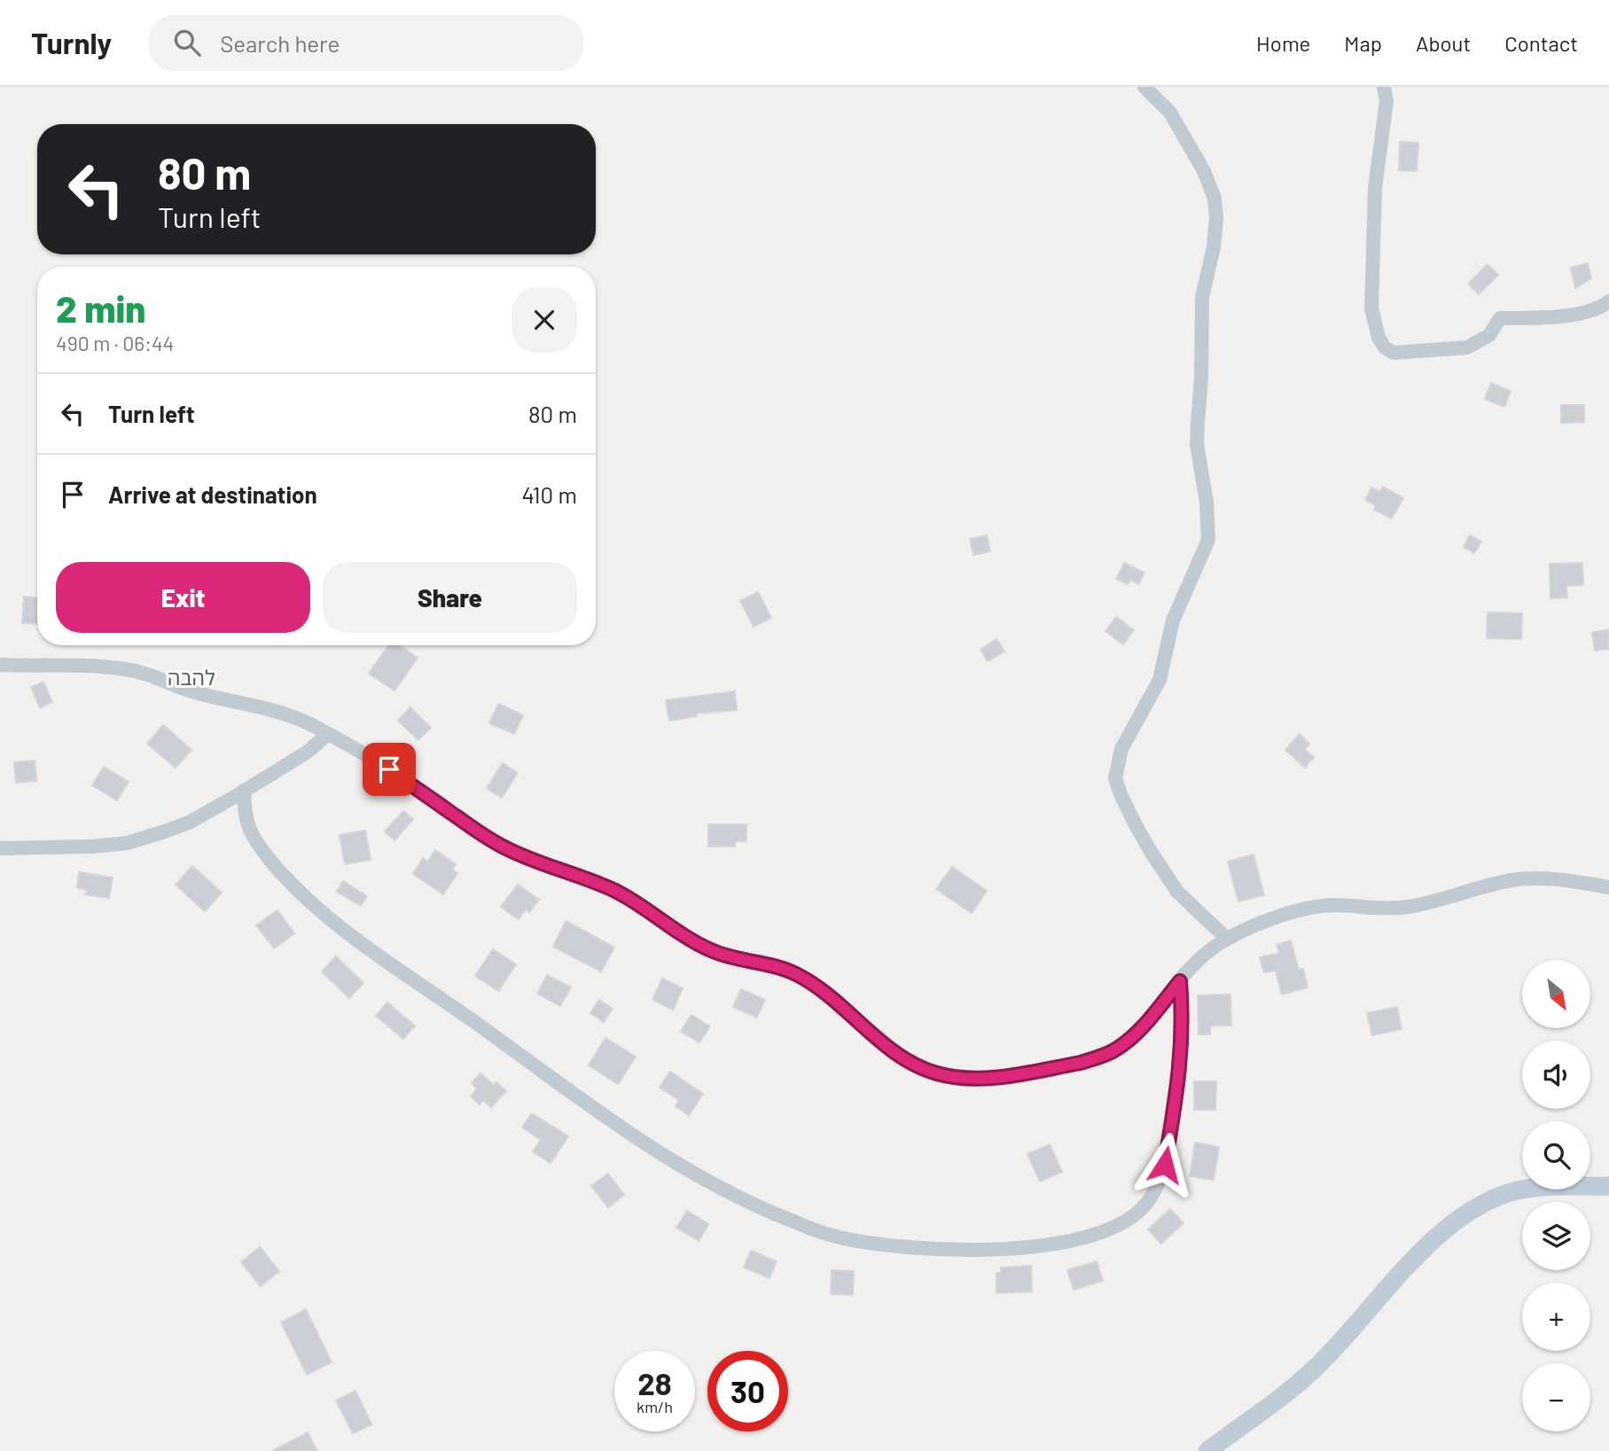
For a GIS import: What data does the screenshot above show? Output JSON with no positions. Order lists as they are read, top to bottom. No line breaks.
{"districts":["להבה"],"north":"bottom right","page":{"header":"Turnly","search":"Search here","nav":["Home","Map","About","Contact"],"turn":["80 m","Turn left"],"heading":["2 min","490 m · 06:44"],"list":[{"name":"Turn left","value":"80 m"},{"name":"Arrive at destination","value":"410 m"}],"buttons":["Exit","Share"],"map_buttons":["+","−"],"speed":"28 km/h","limit":"30"}}
